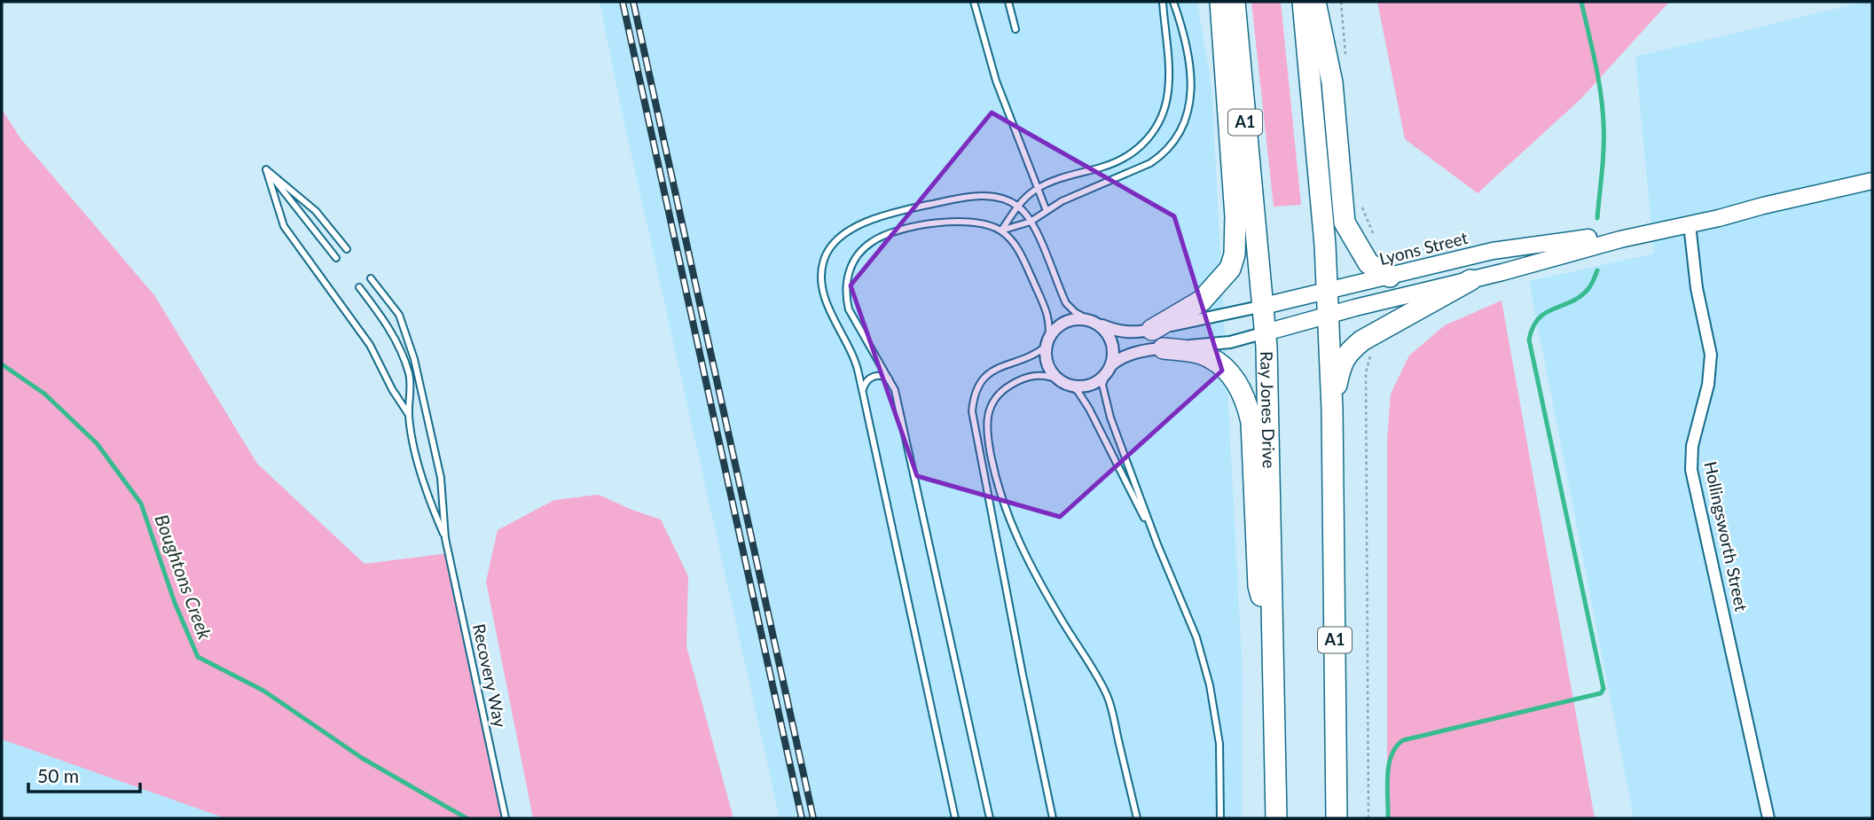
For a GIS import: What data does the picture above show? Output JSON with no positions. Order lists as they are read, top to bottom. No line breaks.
{"streets":{"highway":["A1","Ray Jones Drive"],"street":["Lyons Street","Hollingsworth Street"],"lane":["Recovery Way"]},"crossings":[["A1","Lyons Street"],["Lyons Street","Ray Jones Drive"],["Lyons Street","Hollingsworth Street"]],"water":["Boughtons Creek"],"scale_bar":"50 m"}
